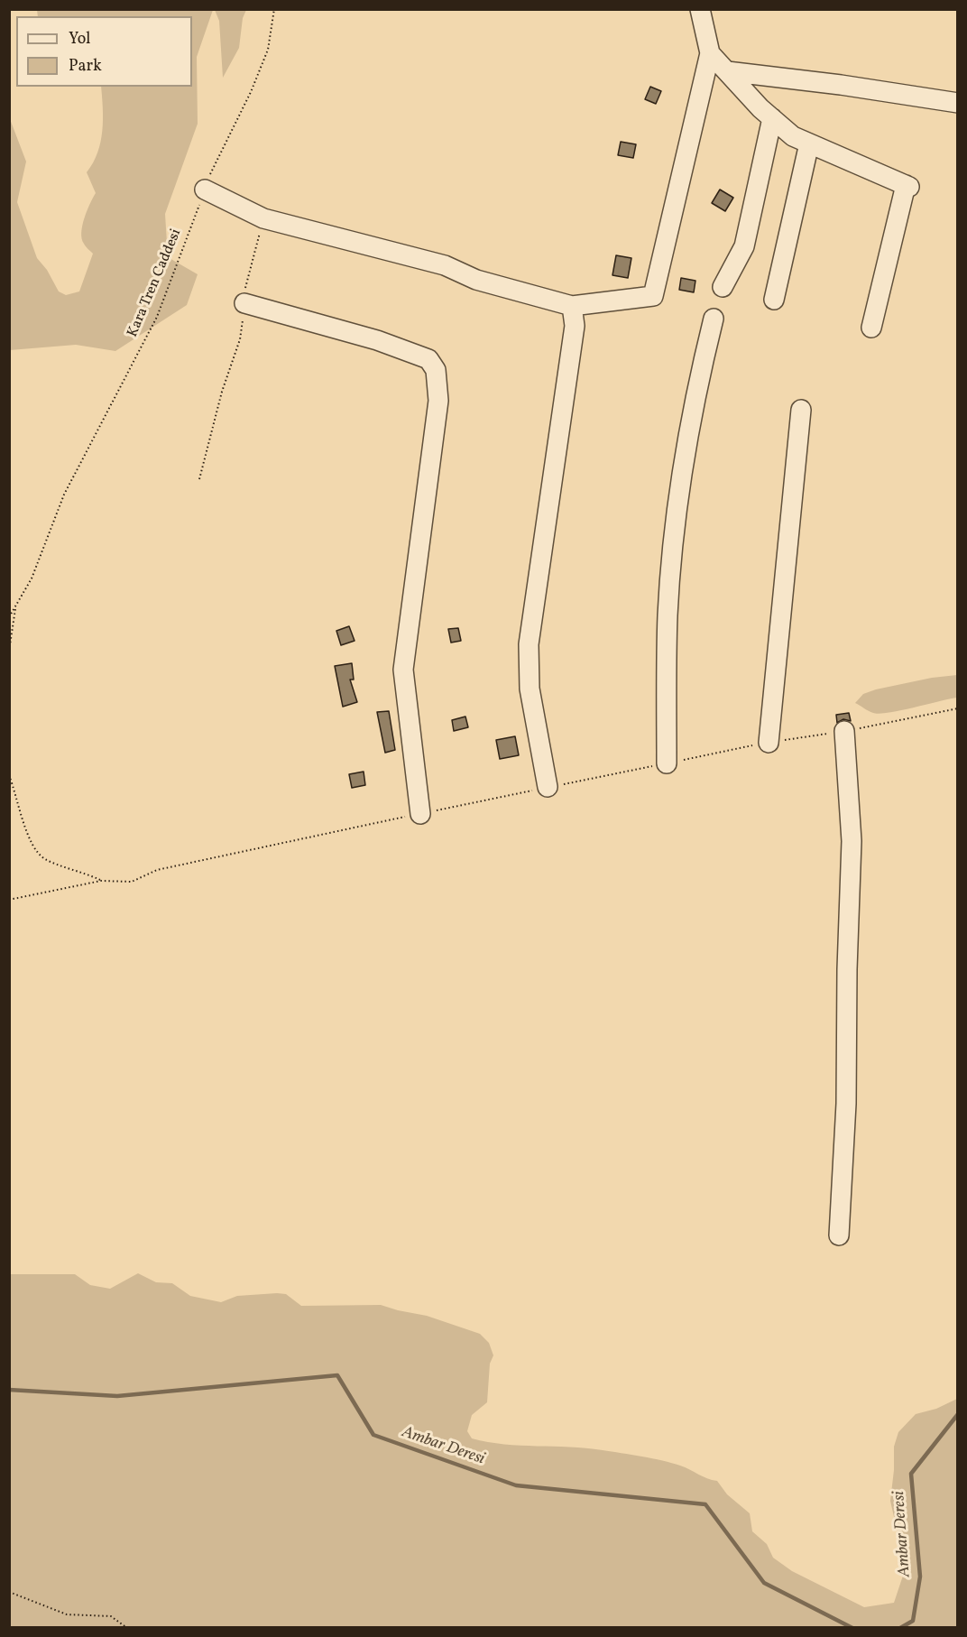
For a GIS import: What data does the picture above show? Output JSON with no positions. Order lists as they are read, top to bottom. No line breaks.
{"streets":{"path":["Kara Tren Caddesi"]},"water":["Ambar Deresi"],"legend":["Yol","Park"]}
